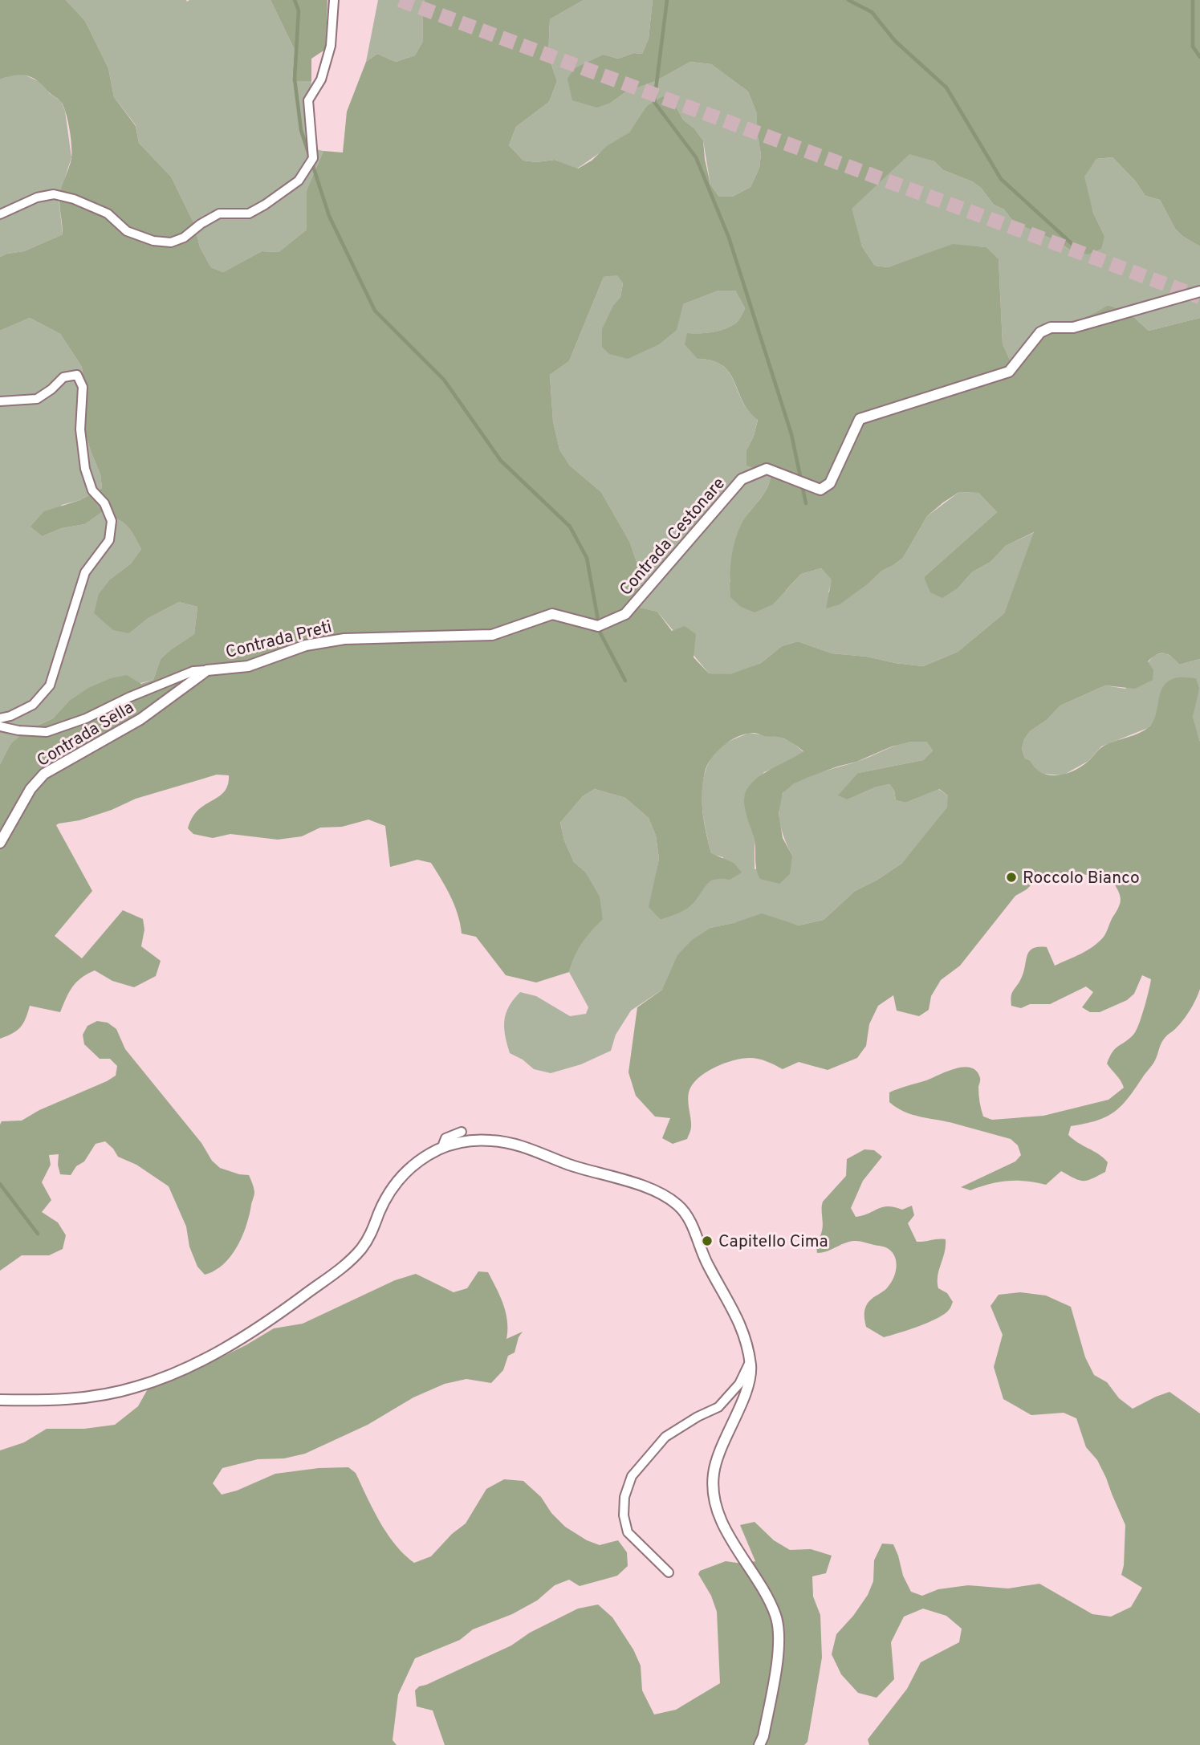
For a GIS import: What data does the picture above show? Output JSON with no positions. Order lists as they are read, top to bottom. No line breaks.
{"streets":{"street":["Contrada Cestonare","Contrada Preti","Contrada Sella"]},"crossings":[["Contrada Cestonare","Contrada Preti"],["Contrada Preti","Contrada Sella"]],"places":["Roccolo Bianco","Capitello Cima"]}
